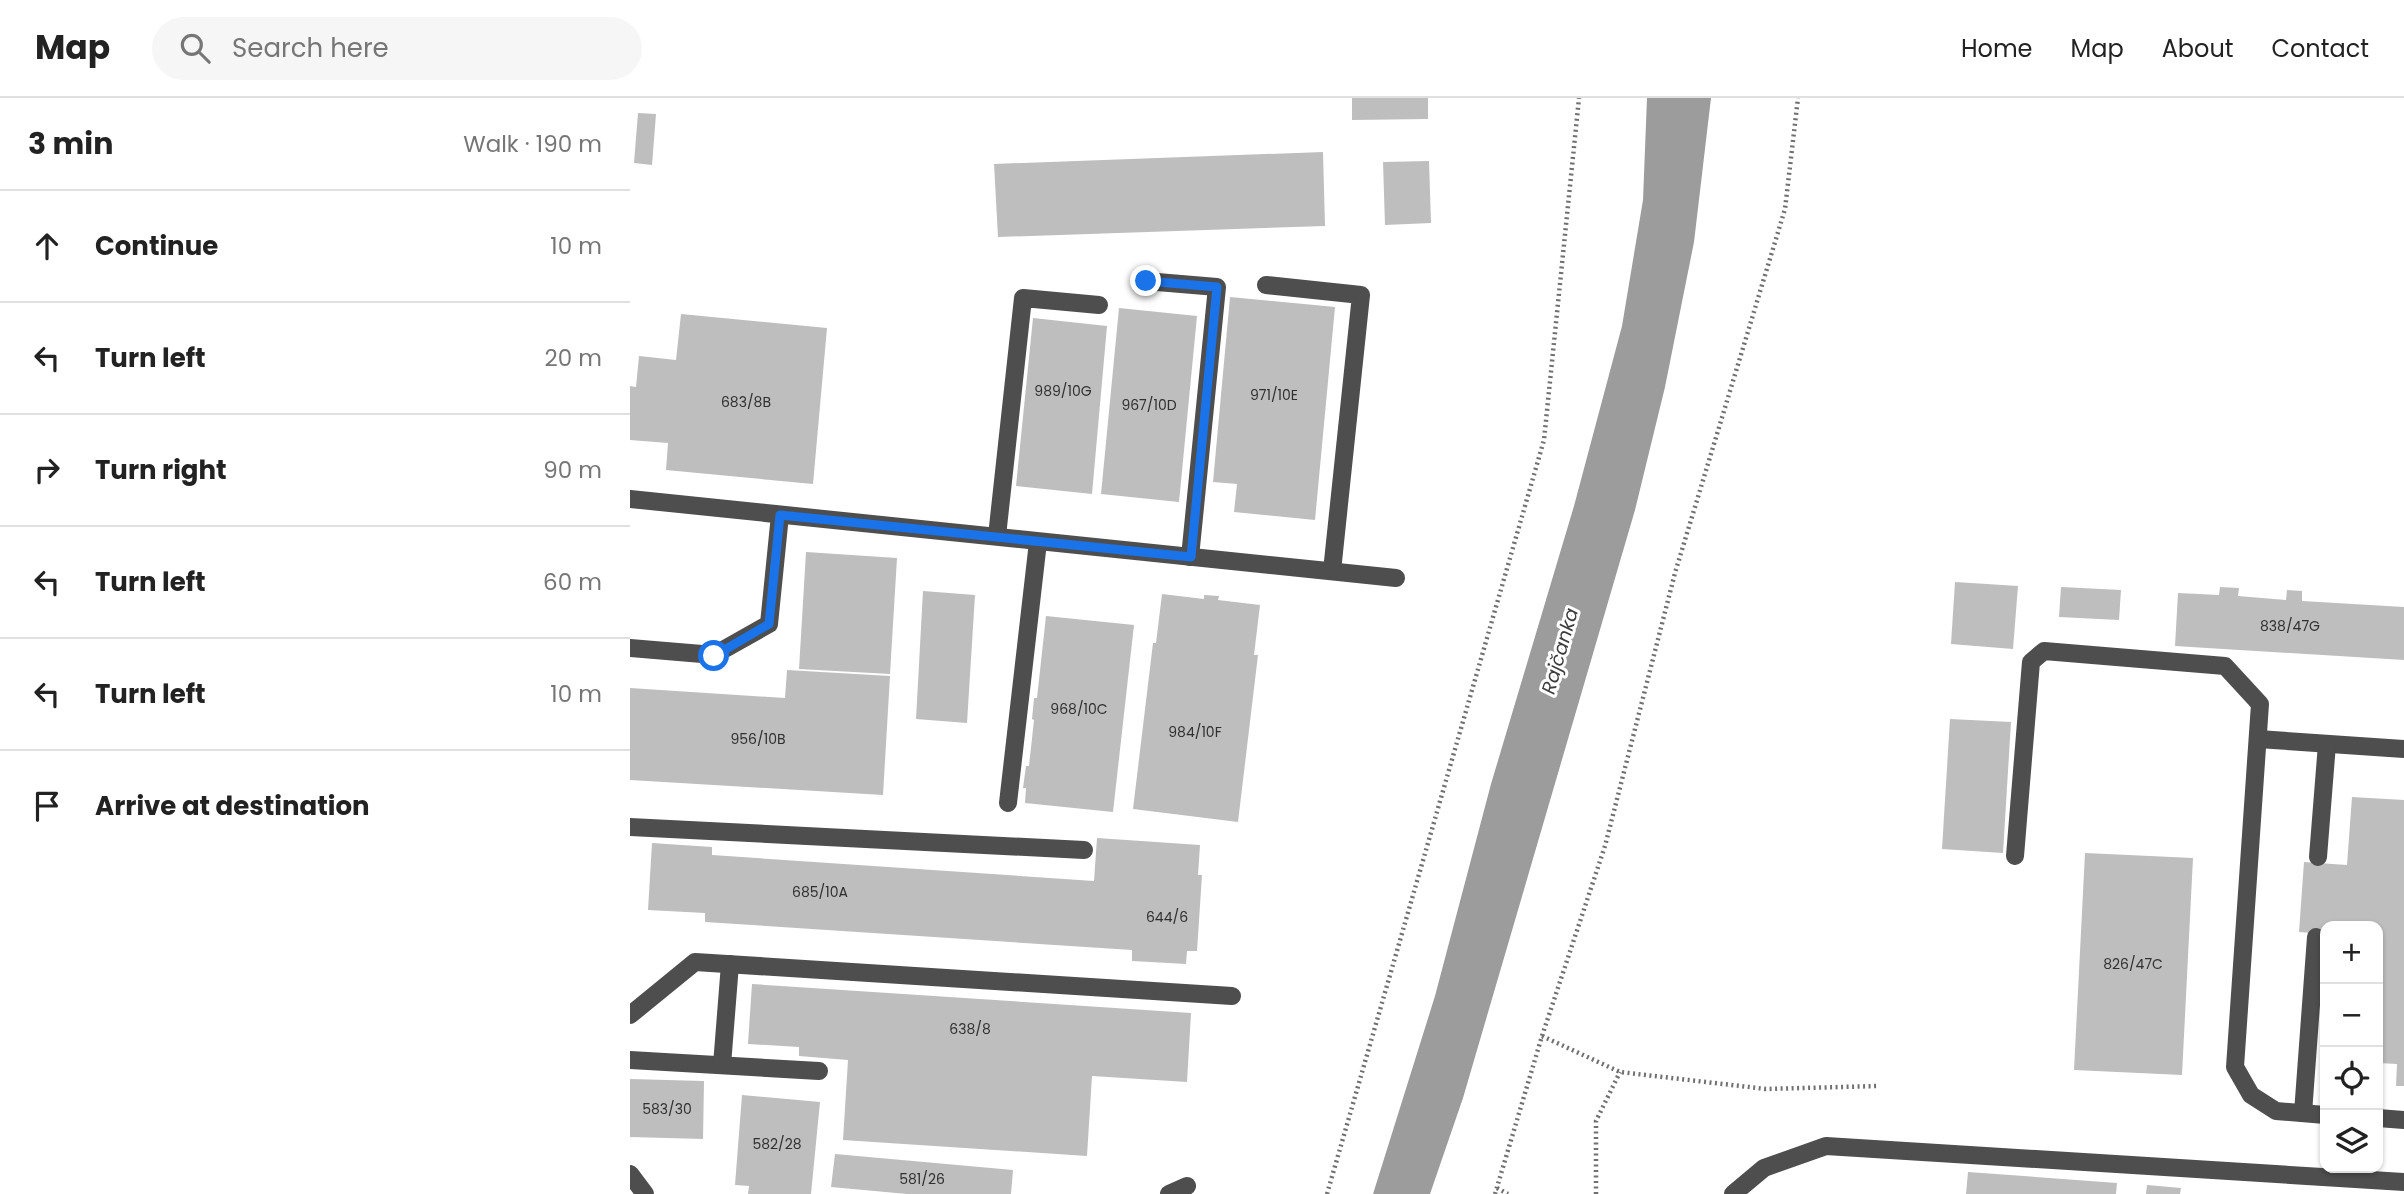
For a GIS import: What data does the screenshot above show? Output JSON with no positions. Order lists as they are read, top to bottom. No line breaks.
{"water":["Rajčanka"],"house_numbers":["989/10G","971/10E","683/8B","967/10D","838/47G","968/10C","984/10F","956/10B","685/10A","644/6","826/47C","638/8","583/30","582/28","581/26"],"page":{"header":"Map","search":"Search here","nav":["Home","Map","About","Contact"],"heading":["3 min","Walk · 190 m"],"list":[["Continue","10 m"],["Turn left","20 m"],["Turn right","90 m"],["Turn left","60 m"],["Turn left","10 m"],"Arrive at destination"],"map_buttons":["+","−"]}}
